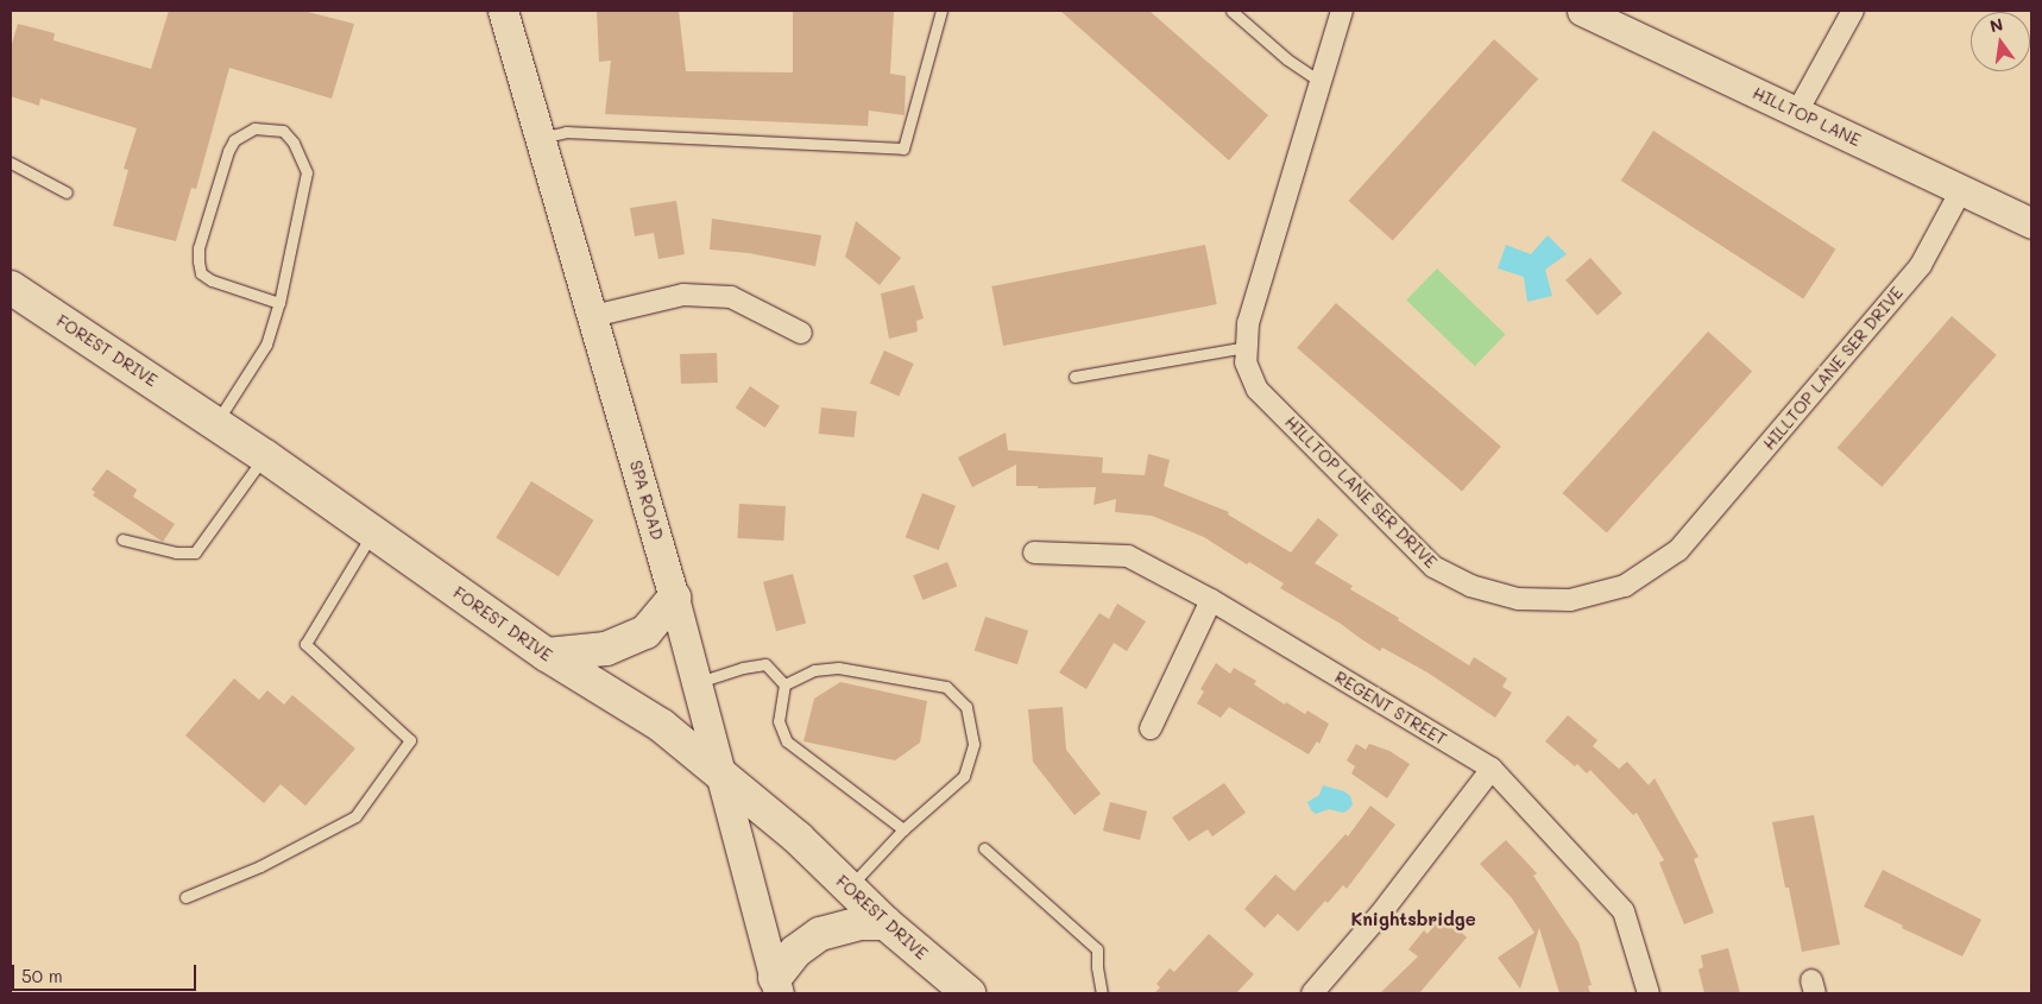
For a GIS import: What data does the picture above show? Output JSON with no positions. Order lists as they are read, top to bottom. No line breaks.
{"streets":{"main road":["HILLTOP LANE","FOREST DRIVE","SPA ROAD"],"street":["HILLTOP LANE SER DRIVE","REGENT STREET"]},"crossings":[["HILLTOP LANE","HILLTOP LANE SER DRIVE"],["FOREST DRIVE","SPA ROAD"]],"districts":["Knightsbridge"],"scale_bar":"50 m","north":"top"}
